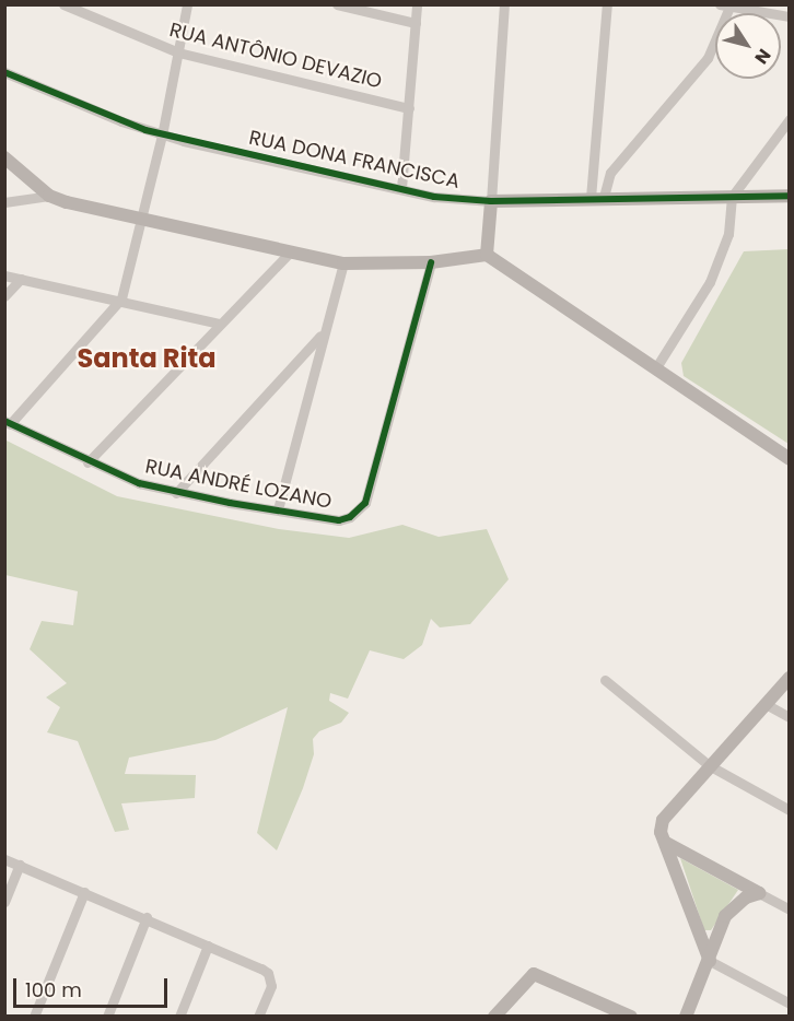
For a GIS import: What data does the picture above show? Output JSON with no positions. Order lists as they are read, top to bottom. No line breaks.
{"streets":{"street":["RUA ANTÔNIO DEVAZIO","RUA DONA FRANCISCA","RUA ANDRÉ LOZANO"]},"districts":["Santa Rita"],"scale_bar":"100 m","north":"bottom right"}
